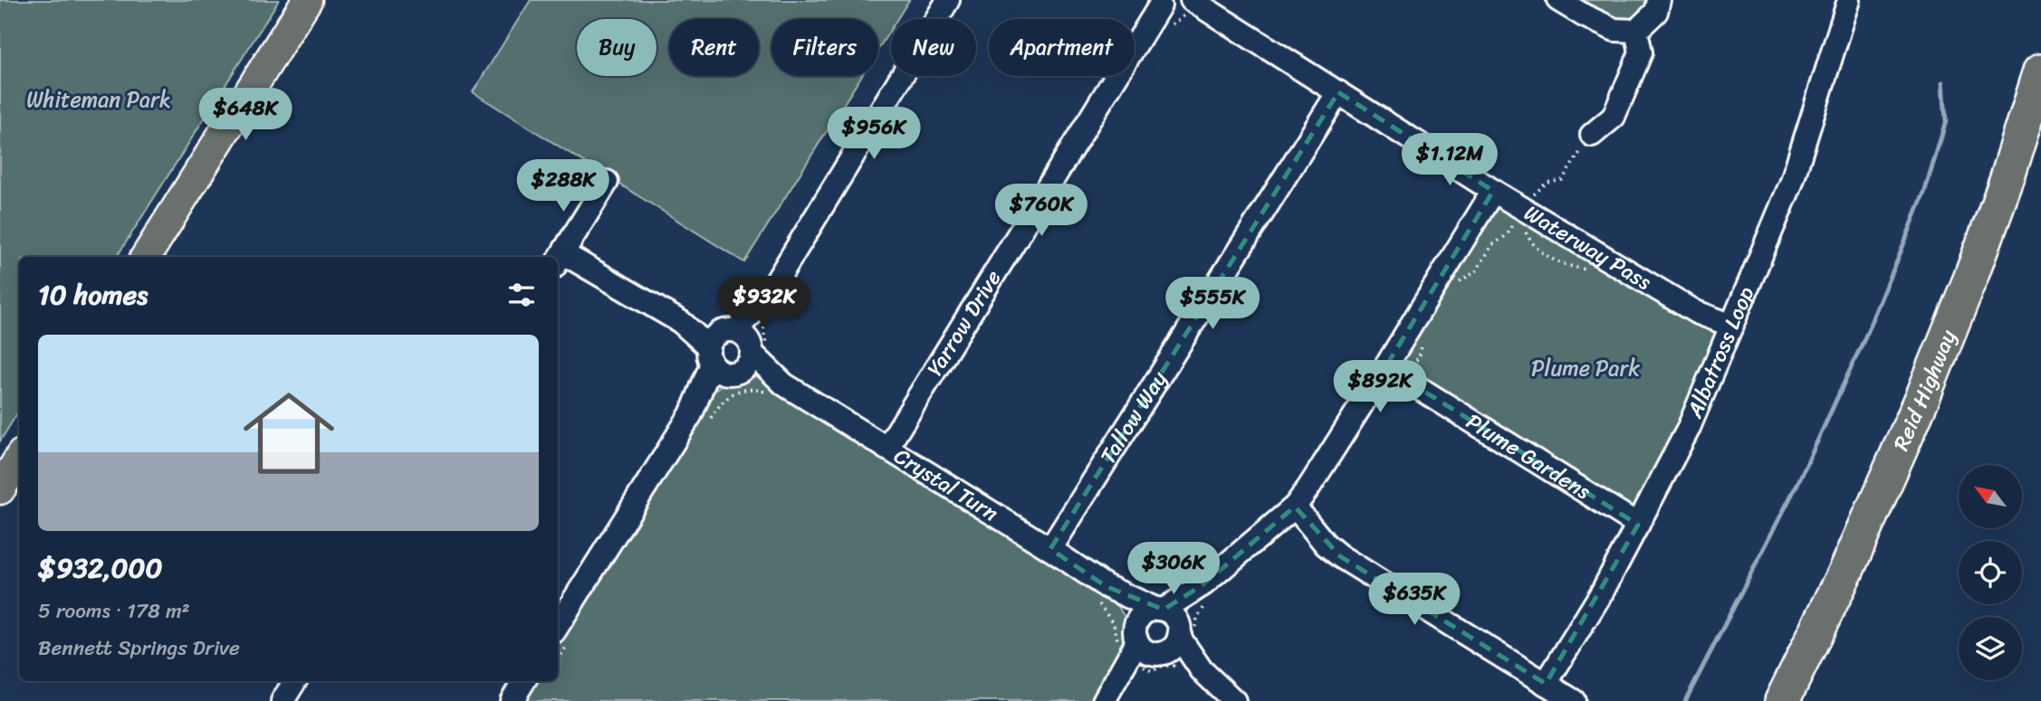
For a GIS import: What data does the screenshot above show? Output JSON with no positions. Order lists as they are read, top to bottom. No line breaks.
{"streets":{"highway":["Reid Highway"],"street":["Waterway Pass","Yarrow Drive","Albatross Loop","Tallow Way","Plume Gardens","Crystal Turn"]},"crossings":[["Waterway Pass","Albatross Loop"],["Waterway Pass","Tallow Way"],["Yarrow Drive","Crystal Turn"],["Albatross Loop","Plume Gardens"],["Tallow Way","Crystal Turn"]],"parks":["Whiteman Park","Plume Park"],"north":"top left","page":{"chip":["Buy","Rent","Filters","New","Apartment"],"price":["$648K","$956K","$1.12M","$288K","$760K","$932K","$555K","$892K","$306K","$635K"],"heading":"10 homes","list":[{"name":"$932,000","note":"5 rooms · 178 m² · Bennett Springs Drive"}]}}
